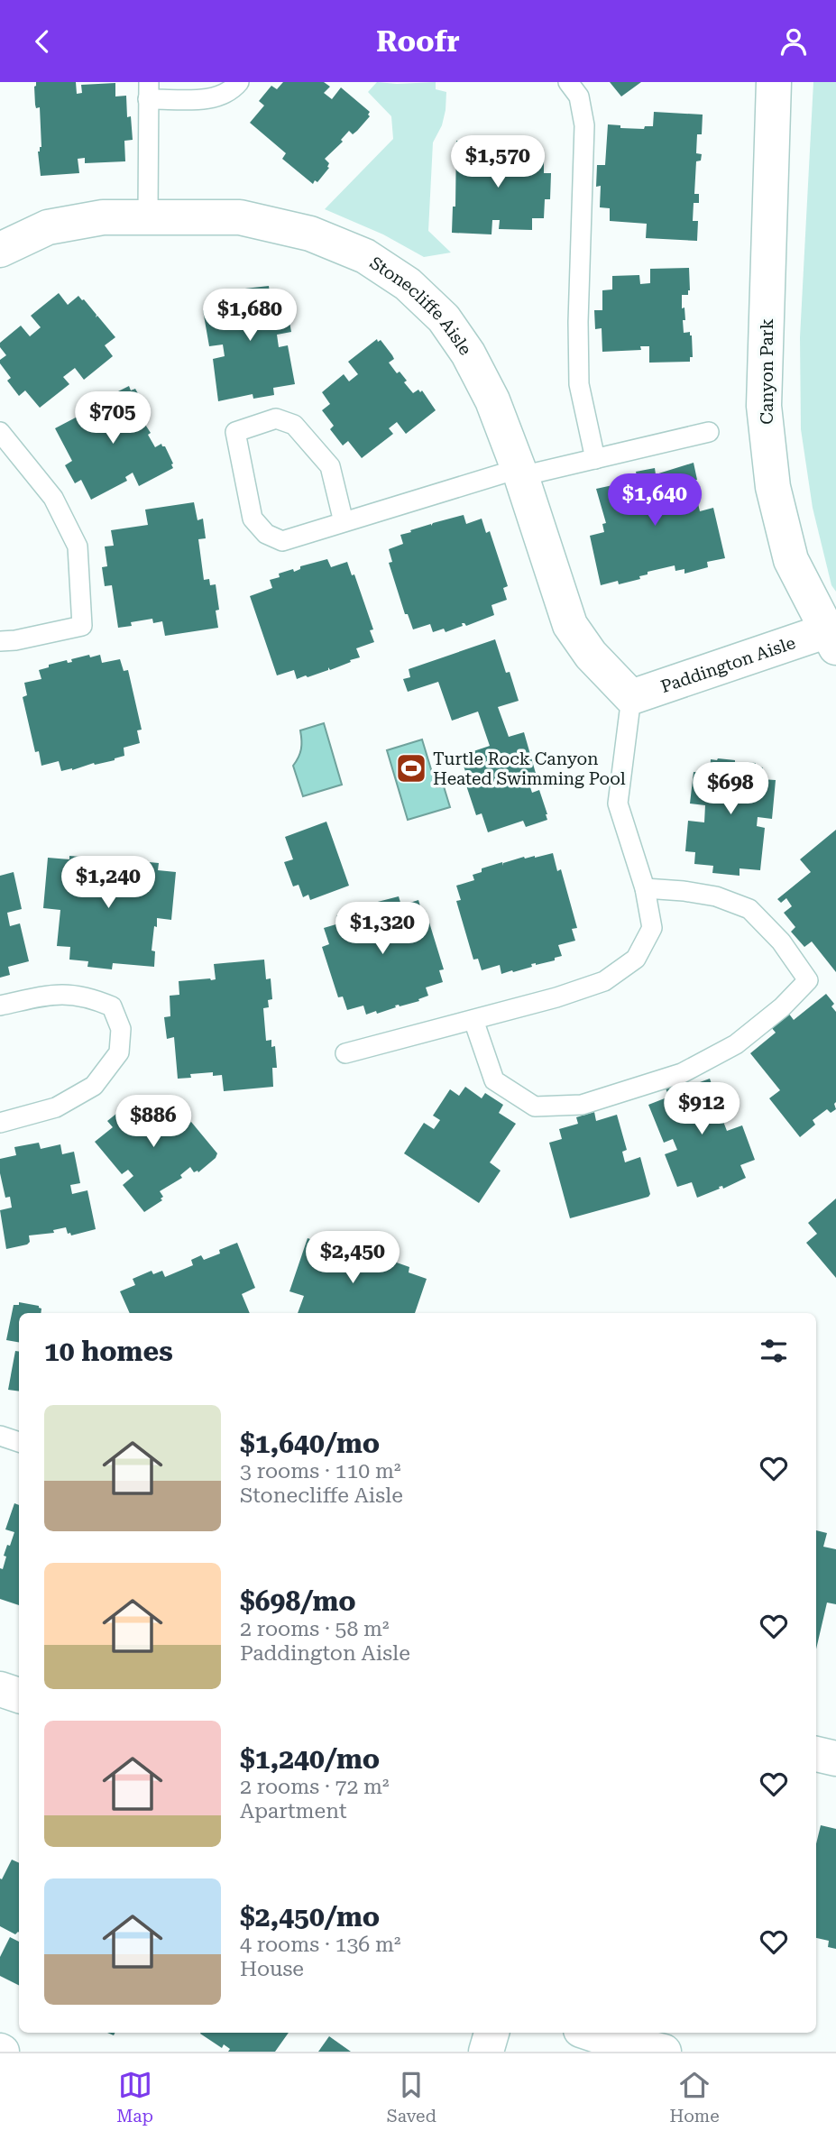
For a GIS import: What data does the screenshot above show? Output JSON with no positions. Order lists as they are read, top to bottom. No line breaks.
{"streets":{"street":["Stonecliffe Aisle","Canyon Park","Paddington Aisle"]},"crossings":[["Stonecliffe Aisle","Paddington Aisle"],["Canyon Park","Paddington Aisle"]],"places":{"sports":["Turtle Rock Canyon Heated Swimming Pool"]},"page":{"header":"Roofr","price":["$1,570","$1,680","$705","$1,640","$698","$1,240","$1,320","$912","$886","$2,450"],"heading":"10 homes","list":[{"name":"$1,640/mo","note":"3 rooms · 110 m² · Stonecliffe Aisle"},{"name":"$698/mo","note":"2 rooms · 58 m² · Paddington Aisle"},{"name":"$1,240/mo","note":"2 rooms · 72 m² · Apartment"},{"name":"$2,450/mo","note":"4 rooms · 136 m² · House"}],"tabs":["Map","Saved","Home"]}}
